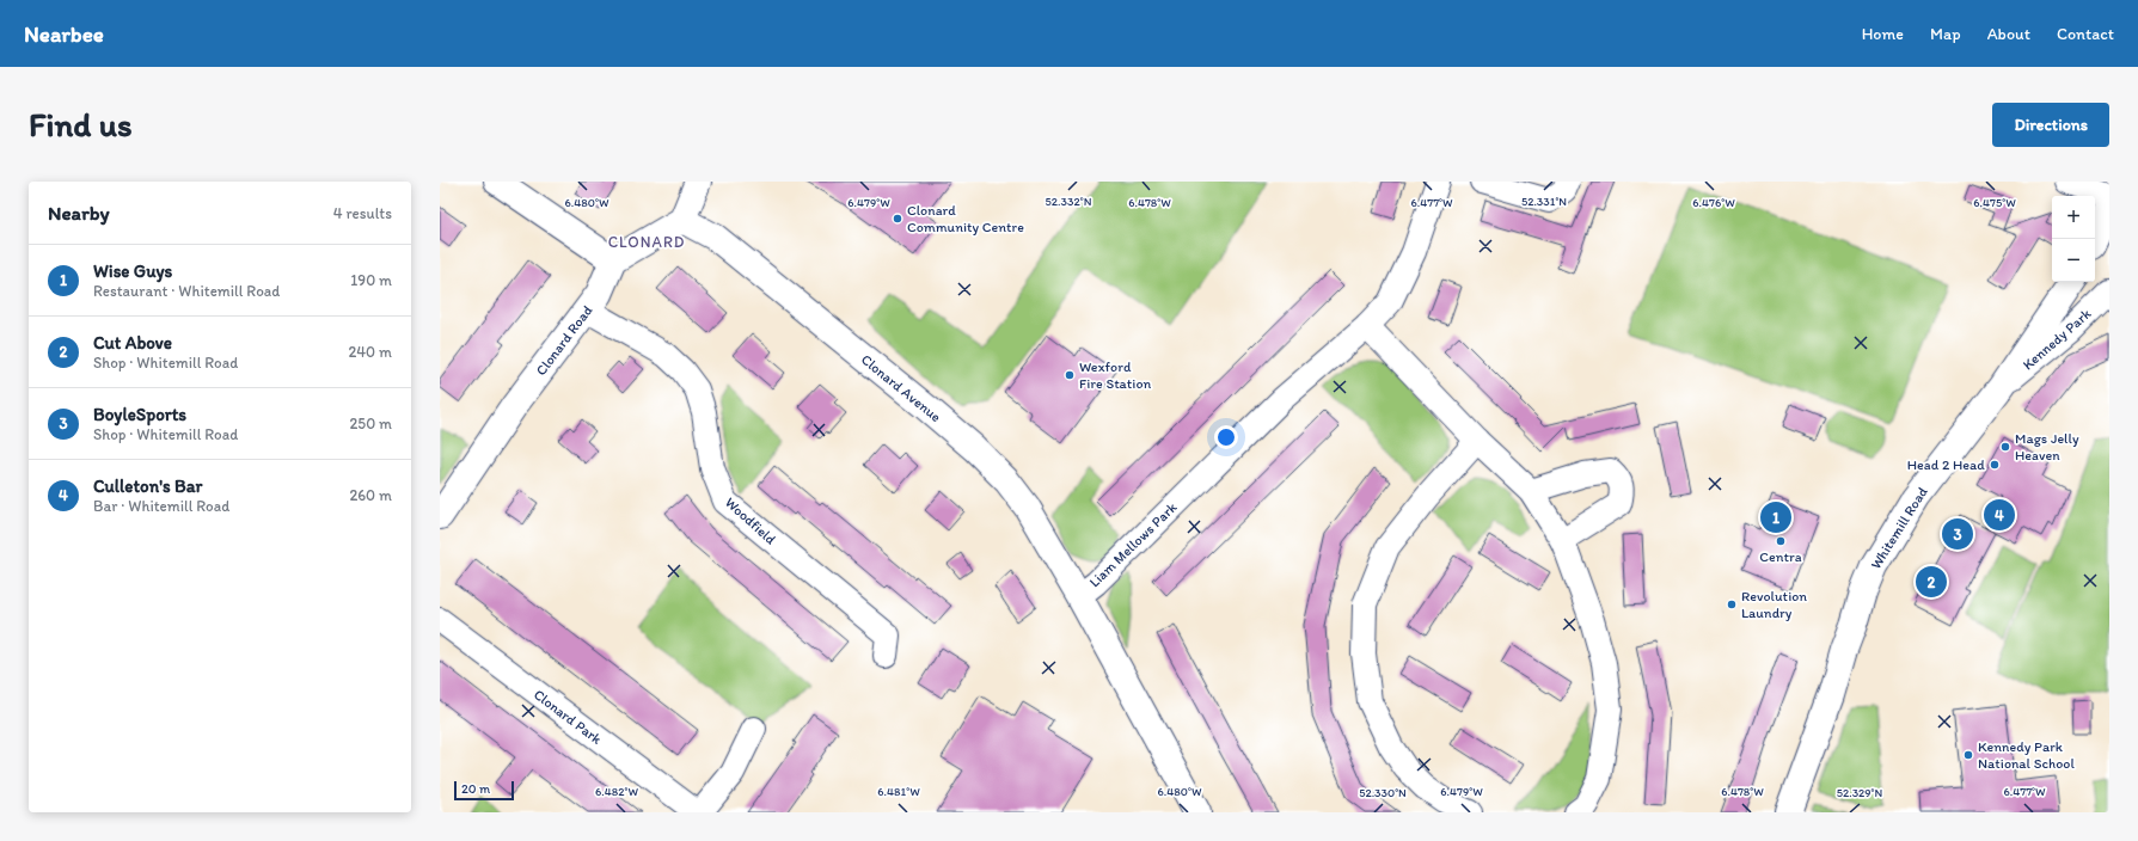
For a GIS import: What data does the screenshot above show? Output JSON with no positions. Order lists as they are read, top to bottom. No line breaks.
{"streets":{"street":["Kennedy Park","Clonard Road","Clonard Avenue","Woodfield","Whitemill Road","Liam Mellows Park","Clonard Park"]},"crossings":[["Kennedy Park","Whitemill Road"],["Clonard Road","Woodfield"],["Clonard Avenue","Liam Mellows Park"]],"districts":["CLONARD"],"places":["Clonard Community Centre","Wexford Fire Station","Mags Jelly Heaven","Head 2 Head","Centra","Revolution Laundry","Kennedy Park National School"],"scale_bar":"20 m","page":{"header":"Nearbee","nav":["Home","Map","About","Contact"],"buttons":"Directions","title":"Find us","heading":["Nearby","4 results"],"map_buttons":["+","−"],"list":[{"mark":"1","name":"Wise Guys","note":"Restaurant · Whitemill Road","value":"190 m"},{"mark":"2","name":"Cut Above","note":"Shop · Whitemill Road","value":"240 m"},{"mark":"3","name":"BoyleSports","note":"Shop · Whitemill Road","value":"250 m"},{"mark":"4","name":"Culleton's Bar","note":"Bar · Whitemill Road","value":"260 m"}],"pins":["4","1","3","2"],"scale":"20 m"},"coordinates":["52.332°N","52.331°N","6.480°W","6.479°W","6.478°W","6.477°W","6.476°W","6.475°W","6.482°W","6.481°W","52.330°N","52.329°N"]}
